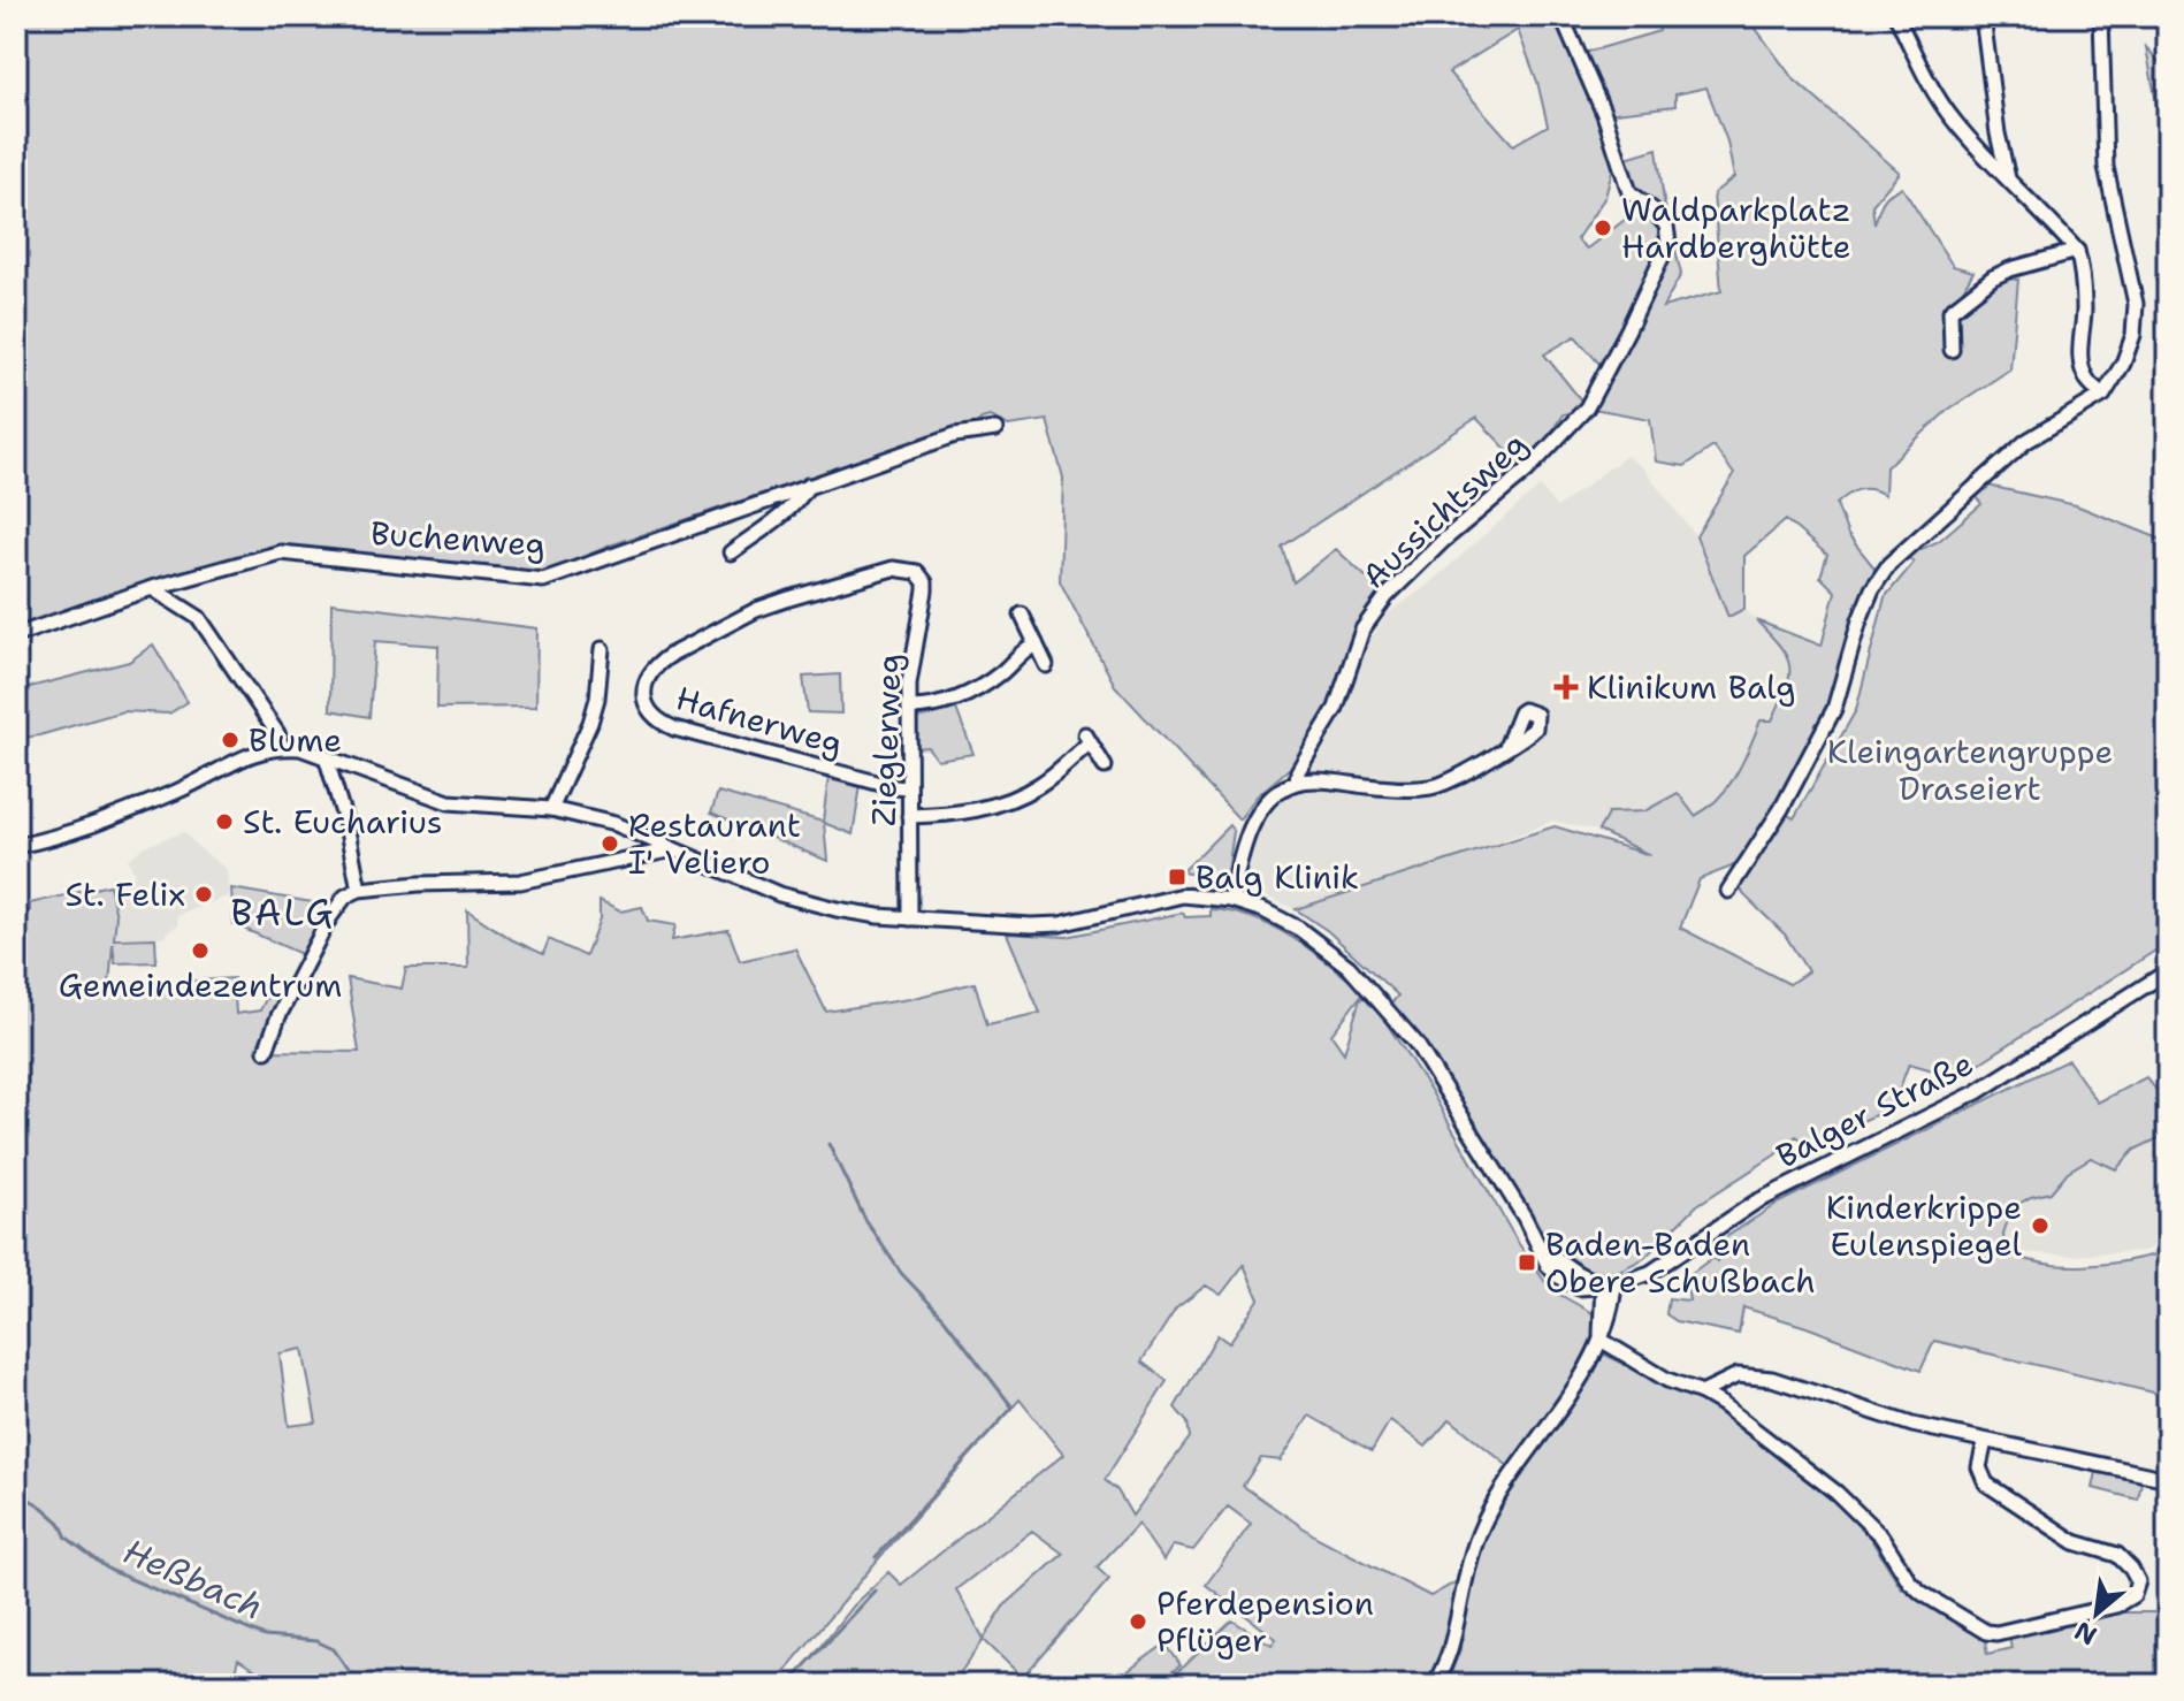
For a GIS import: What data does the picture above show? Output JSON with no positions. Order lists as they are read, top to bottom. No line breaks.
{"streets":{"street":["Aussichtsweg","Buchenweg","Hafnerweg","Zieglerweg","Balger Straße"]},"crossings":[["Hafnerweg","Zieglerweg"]],"districts":["BALG"],"water":["Heßbach"],"parks":["Kleingartengruppe Draseiert"],"places":{"other":["Waldparkplatz Hardberghütte","Blume","St. Eucharius","Restaurant I' Veliero","St. Felix","Gemeindezentrum","Kinderkrippe Eulenspiegel","Pferdepension Pflüger"],"health":["Klinikum Balg"],"transit":["Balg Klinik","Baden-Baden Obere Schußbach"]},"north":"bottom left"}
